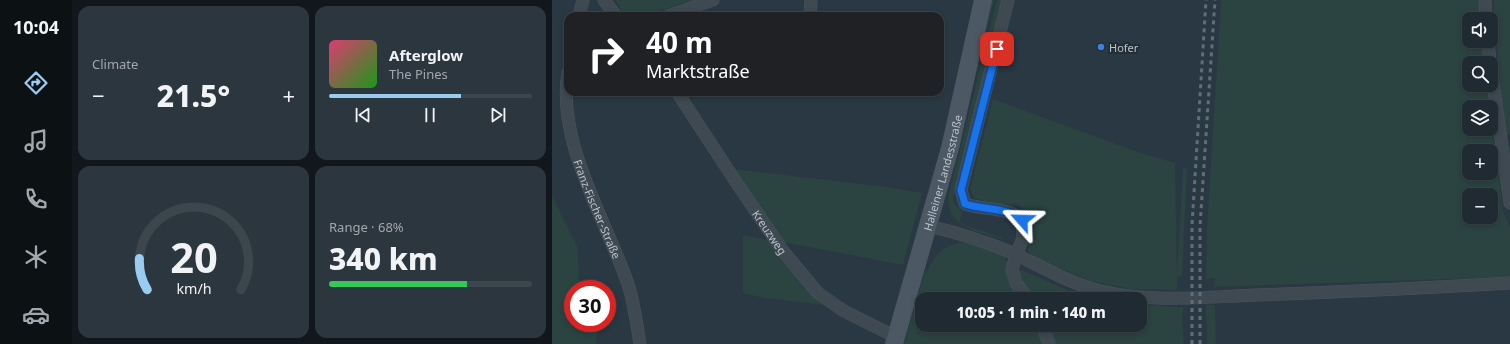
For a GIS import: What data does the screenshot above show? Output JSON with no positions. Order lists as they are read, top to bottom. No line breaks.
{"streets":{"main road":["Halleiner Landesstraße"],"street":["Franz-Fischer-Straße","Kreuzweg"]},"crossings":[["Halleiner Landesstraße","Kreuzweg"]],"places":["Hofer"],"page":{"tabs":"10:04","tile":["Climate",["Range · 68%","340 km"]],"map_buttons":["+","−"],"turn":["40 m","Marktstraße"],"song":["Afterglow","The Pines"],"heat":["−","21.5°","+"],"limit":"30","trip":"10:05 · 1 min · 140 m","gauge":["20","km/h"]}}
